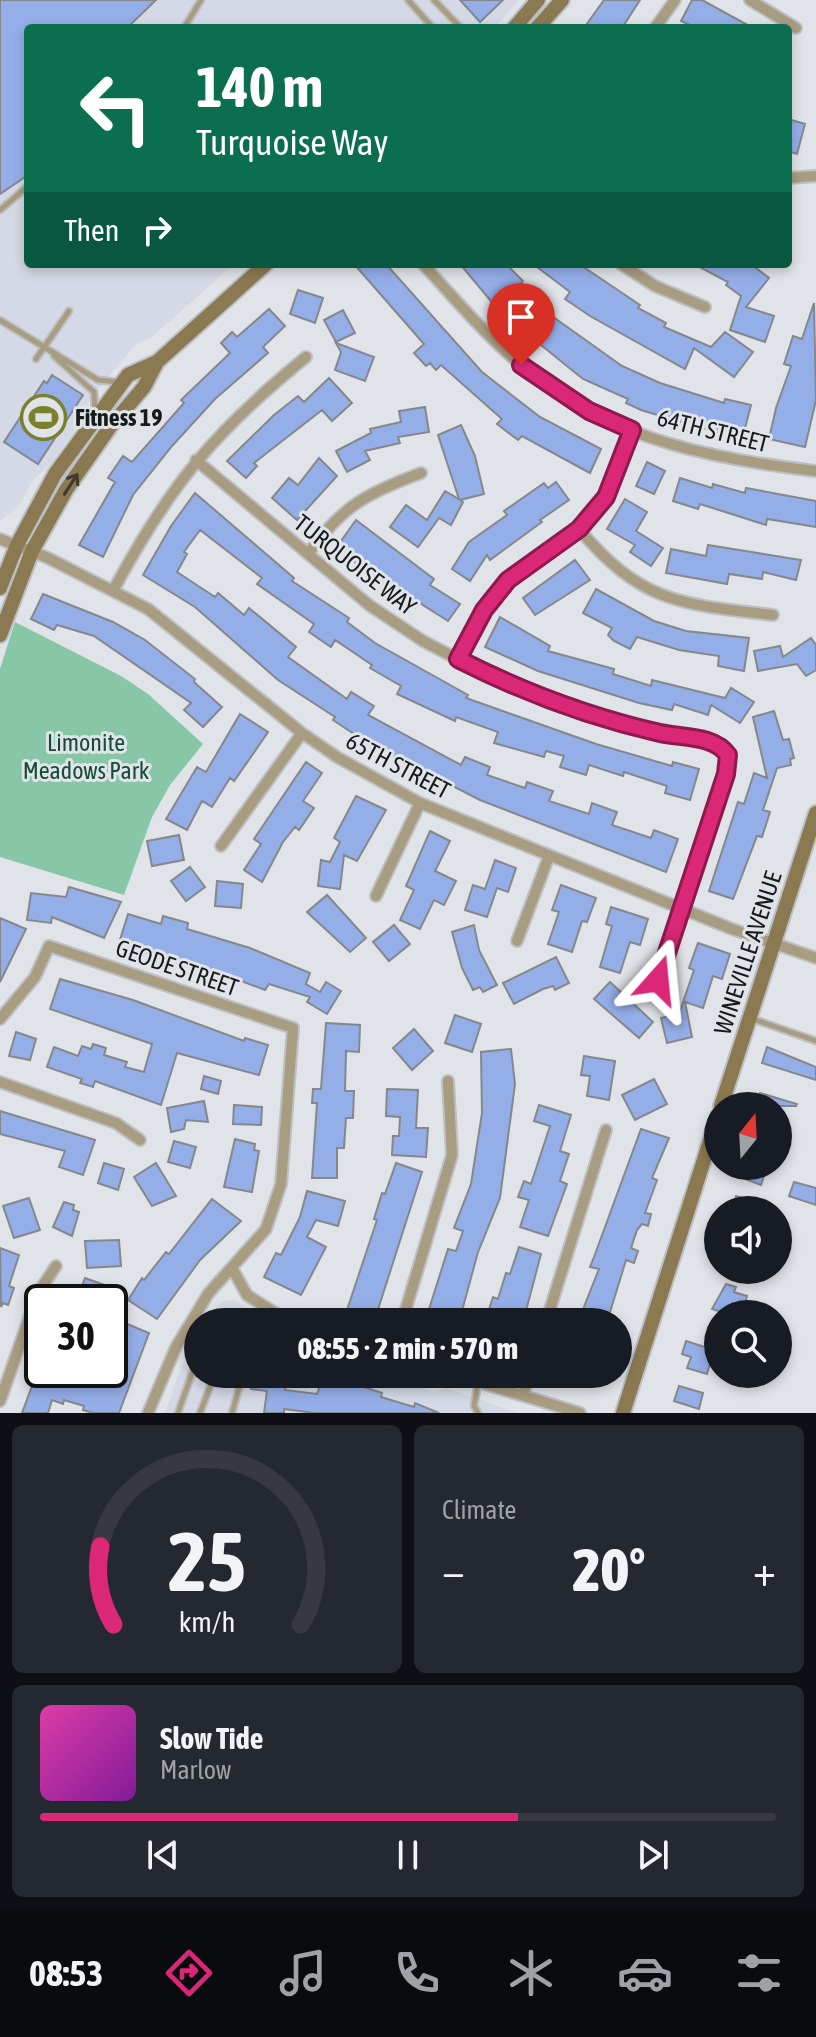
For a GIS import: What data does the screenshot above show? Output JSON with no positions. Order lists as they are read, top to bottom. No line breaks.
{"streets":{"street":["64TH STREET","TURQUOISE WAY","65TH STREET","WINEVILLE AVENUE","GEODE STREET"]},"crossings":[["TURQUOISE WAY","65TH STREET"],["65TH STREET","WINEVILLE AVENUE"]],"parks":["Limonite Meadows Park"],"places":{"sports":["Fitness 19"]},"north":"top","page":{"turn":["140 m","Turquoise Way"],"then":"Then","limit":"30","trip":"08:55 · 2 min · 570 m","tile":"Climate","heat":["−","20°","+"],"song":["Slow Tide","Marlow"],"tabs":"08:53","gauge":["25","km/h"]}}
